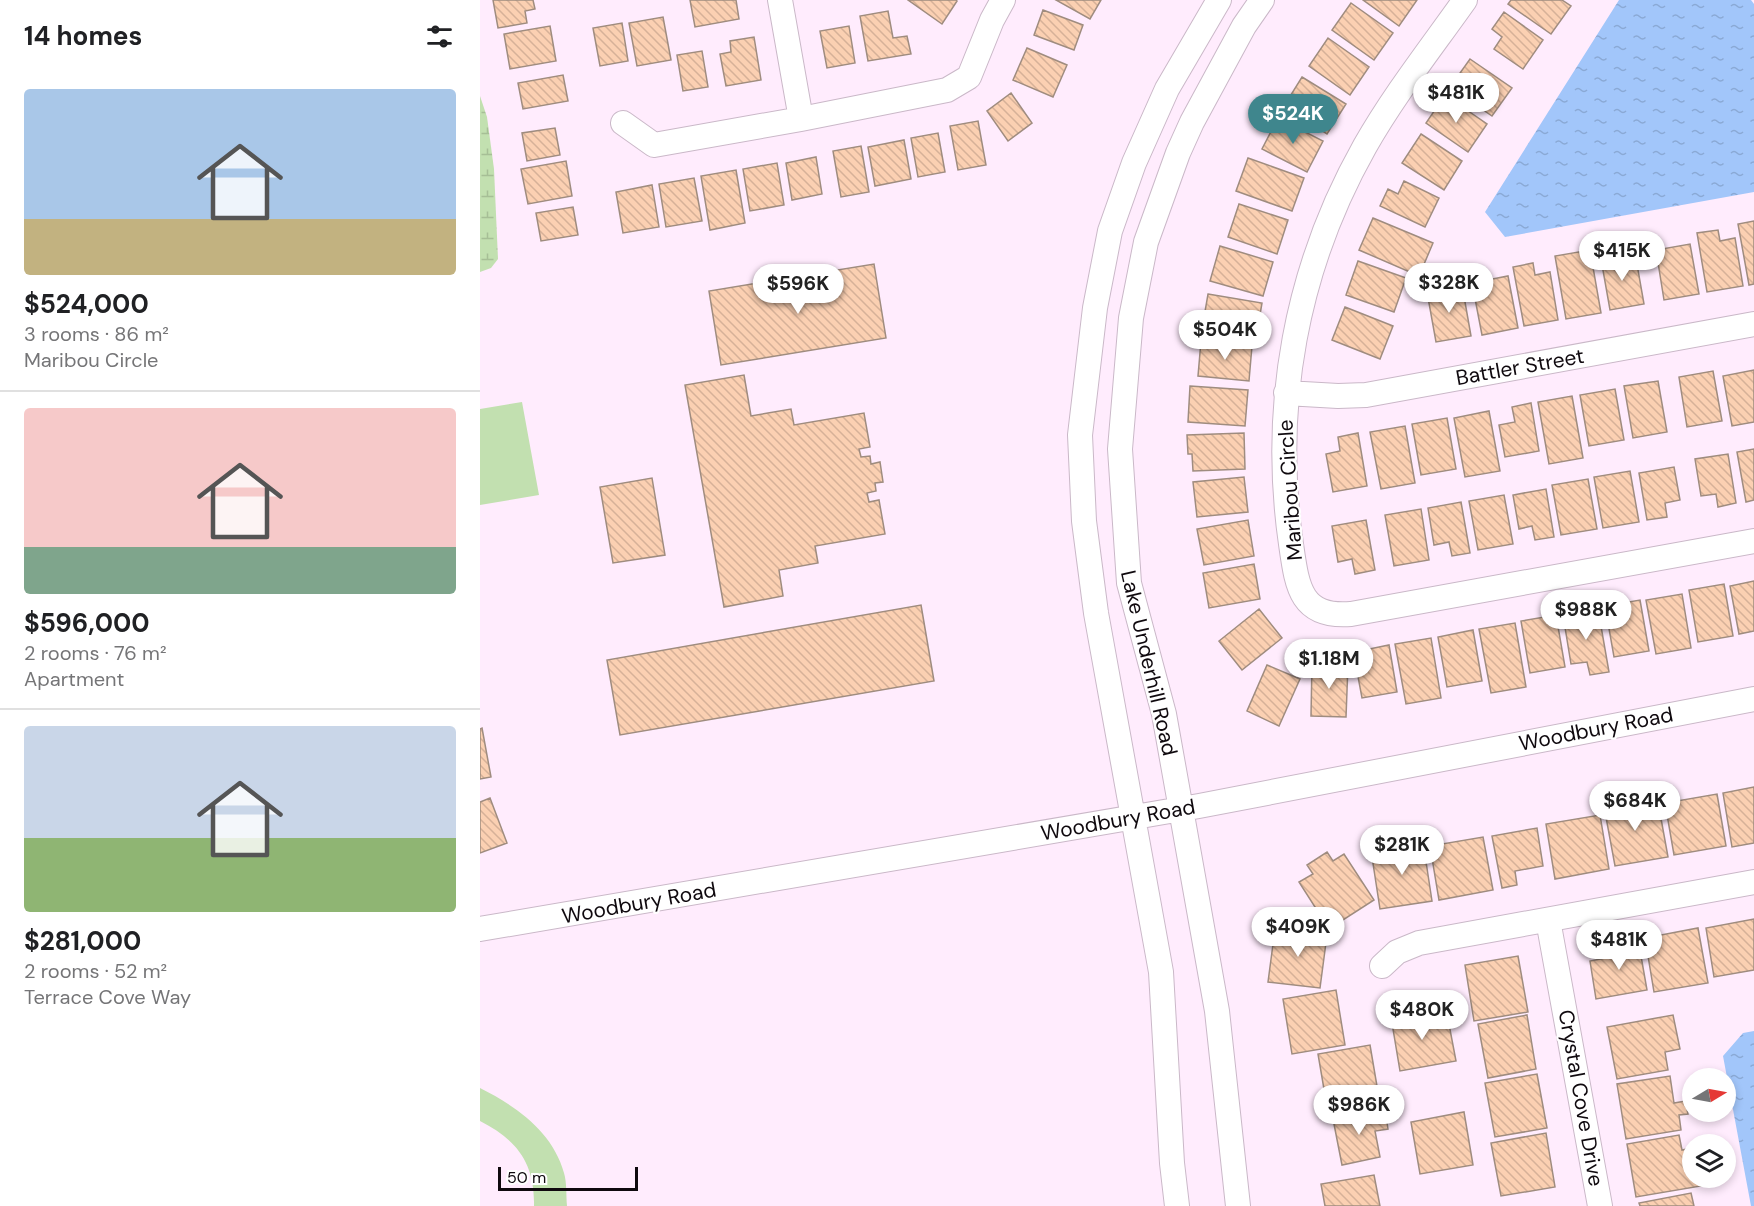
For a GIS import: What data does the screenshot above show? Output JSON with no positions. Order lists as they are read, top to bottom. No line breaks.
{"streets":{"street":["Battler Street","Maribou Circle","Lake Underhill Road","Woodbury Road","Crystal Cove Drive"]},"crossings":[["Battler Street","Maribou Circle"],["Lake Underhill Road","Woodbury Road"]],"scale_bar":"50 m","north":"right","page":{"heading":"14 homes","list":[{"name":"$524,000","note":"3 rooms · 86 m² · Maribou Circle"},{"name":"$596,000","note":"2 rooms · 76 m² · Apartment"},{"name":"$281,000","note":"2 rooms · 52 m² · Terrace Cove Way"}],"price":["$481K","$524K","$415K","$328K","$596K","$504K","$988K","$1.18M","$684K","$281K","$409K","$481K","$480K","$986K"],"scale":"50 m"}}
